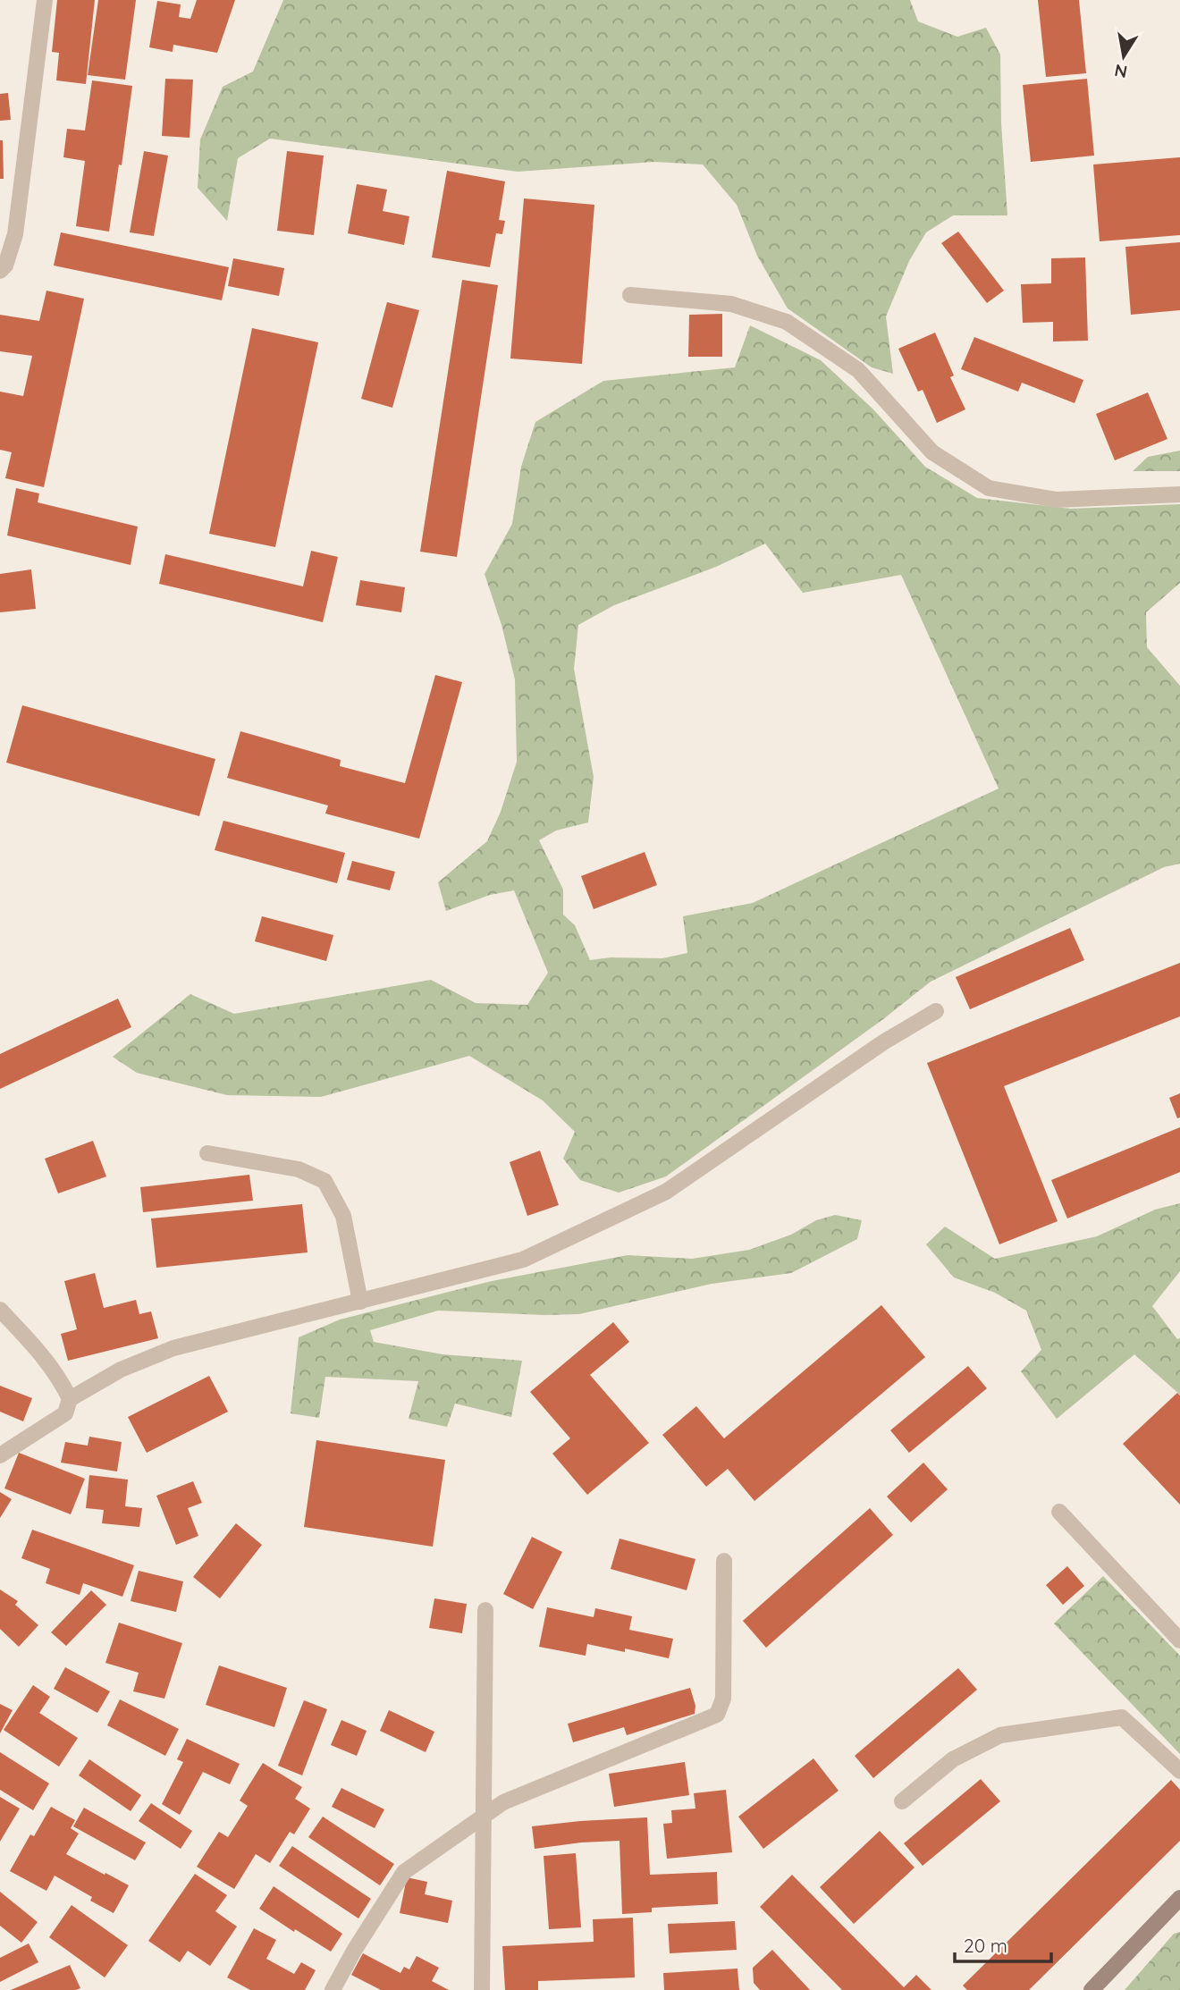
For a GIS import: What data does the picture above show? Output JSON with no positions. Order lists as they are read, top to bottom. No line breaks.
{"scale_bar":"20 m","north":"bottom"}
